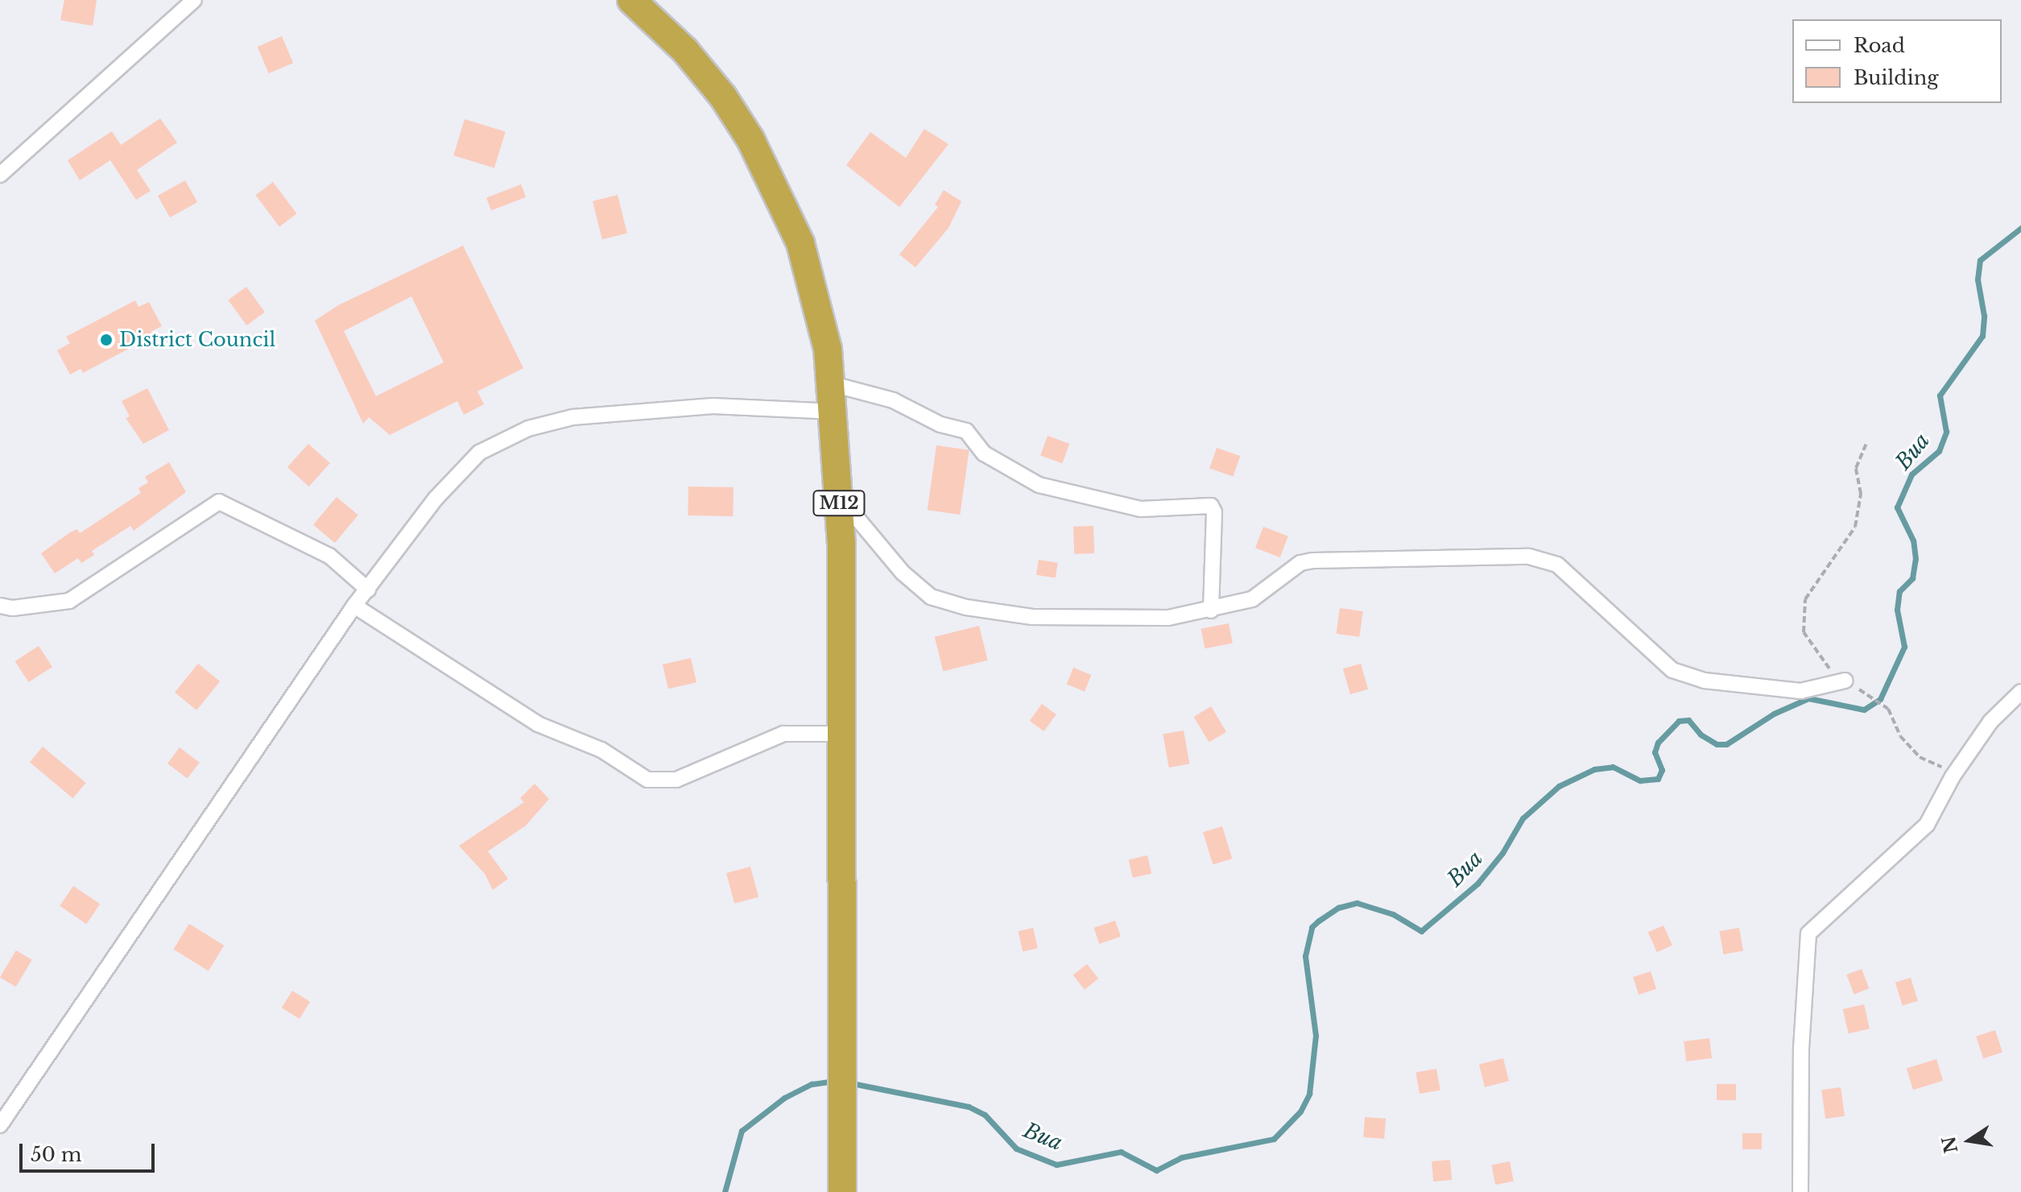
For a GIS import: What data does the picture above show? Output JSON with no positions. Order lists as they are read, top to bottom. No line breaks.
{"streets":{"highway":["M12"]},"water":["Bua"],"places":["District Council"],"legend":["Road","Building"],"scale_bar":"50 m","north":"left"}
